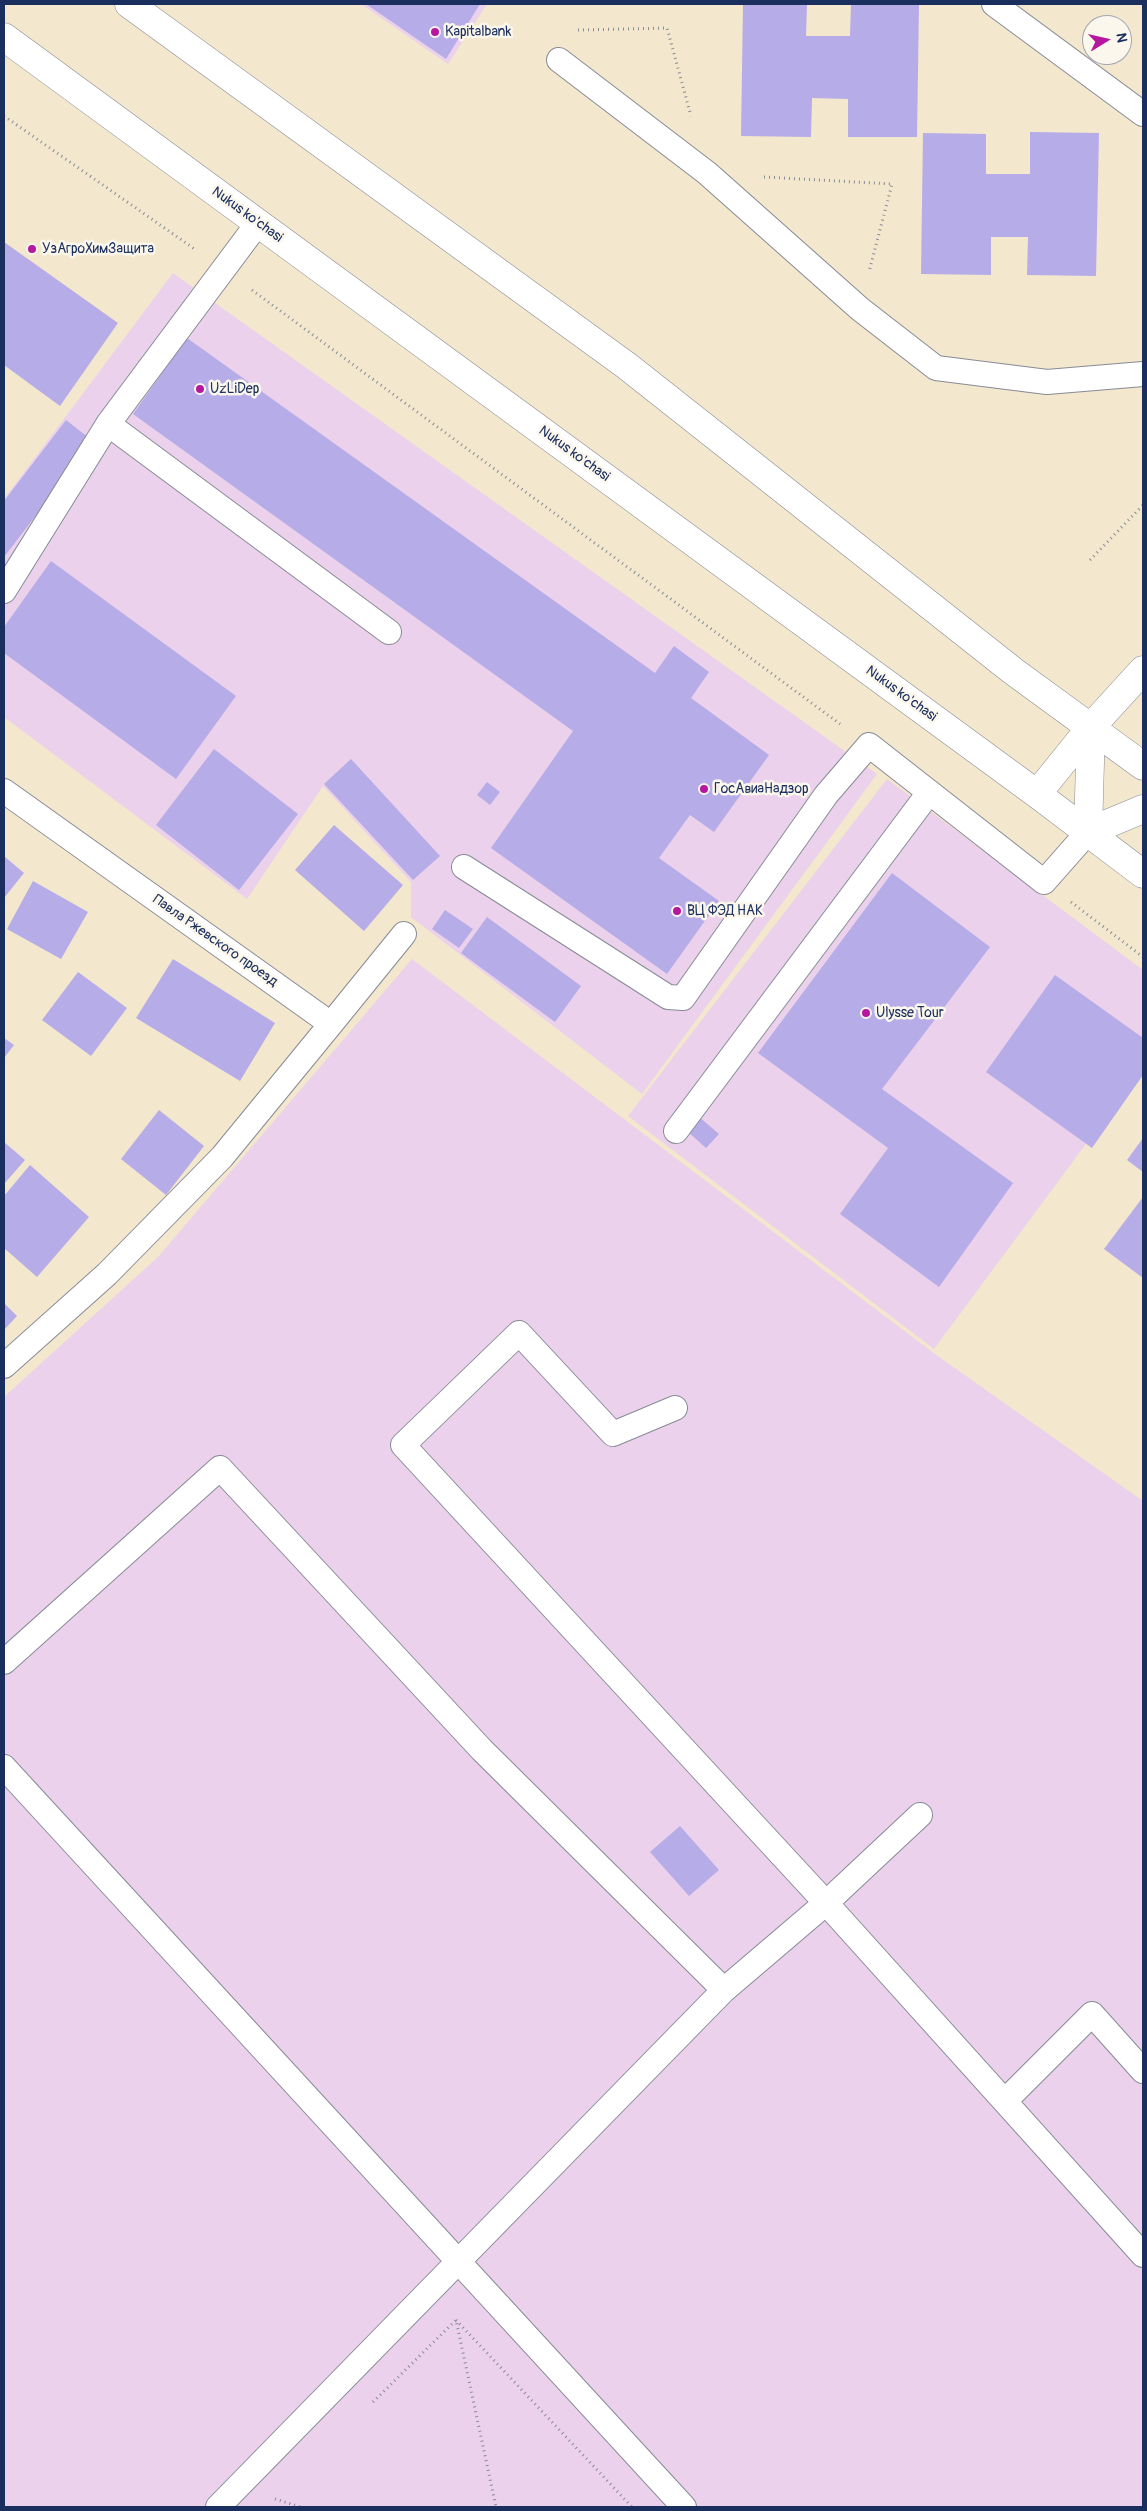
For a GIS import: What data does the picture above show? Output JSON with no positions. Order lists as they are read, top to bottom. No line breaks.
{"streets":{"main road":["Nukus ko'chasi"],"lane":["Павла Ржевского проезд"]},"places":["Kapitalbank","УзАгроХимЗащита","UzLiDep","ГосАвиаНадзор","ВЦ ФЭД НАК","Ulysse Tour"],"north":"right"}
